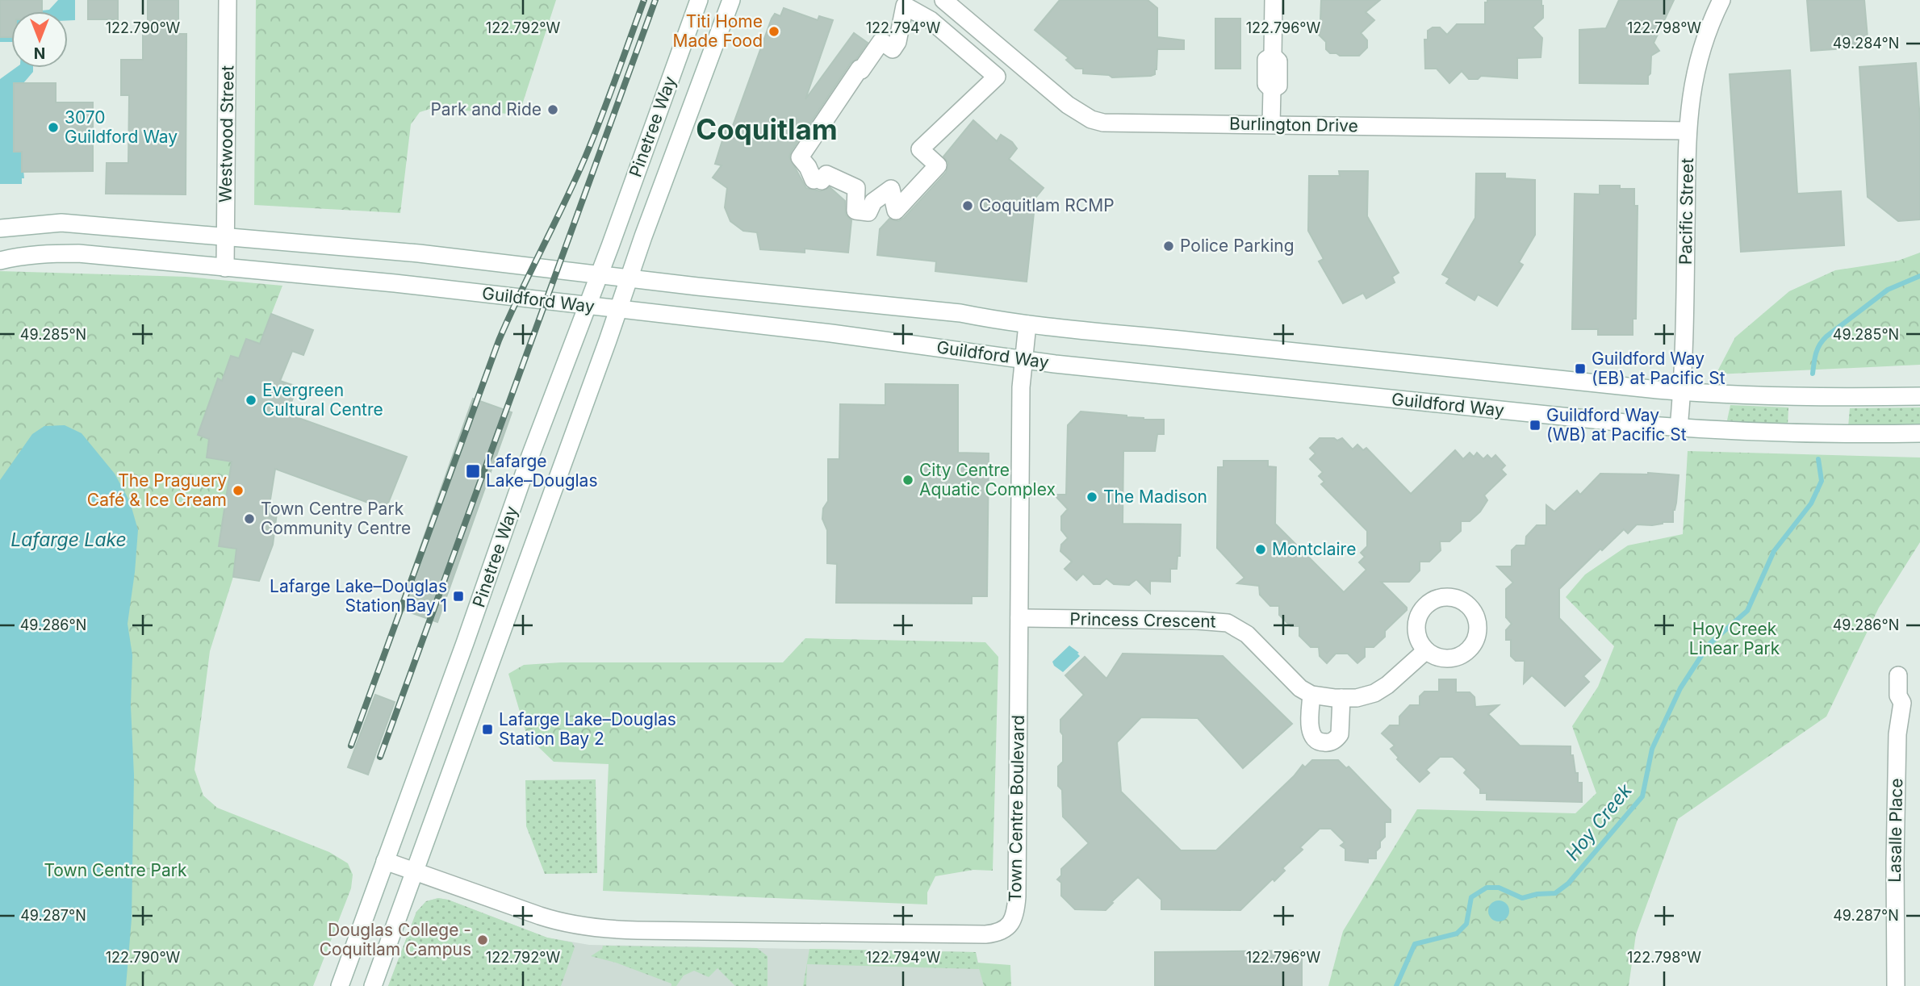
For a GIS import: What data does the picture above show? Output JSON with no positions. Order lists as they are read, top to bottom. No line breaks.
{"streets":{"main road":["Burlington Drive","Pinetree Way","Westwood Street","Pacific Street","Guildford Way","Princess Crescent","Town Centre Boulevard","Lasalle Place"]},"crossings":[["Burlington Drive","Pacific Street"],["Pinetree Way","Guildford Way"],["Pinetree Way","Town Centre Boulevard"],["Westwood Street","Guildford Way"],["Pacific Street","Guildford Way"],["Guildford Way","Town Centre Boulevard"],["Princess Crescent","Town Centre Boulevard"]],"districts":["Coquitlam"],"water":["Lafarge Lake","Hoy Creek"],"parks":["Hoy Creek Linear Park","Town Centre Park"],"places":{"other":["Titi Home Made Food","Park and Ride","3070 Guildford Way","Coquitlam RCMP","Police Parking","Evergreen Cultural Centre","City Centre Aquatic Complex","The Praguery Café & Ice Cream","The Madison","Town Centre Park Community Centre","Montclaire","Douglas College - Coquitlam Campus"],"transit":["Guildford Way (EB) at Pacific St","Guildford Way (WB) at Pacific St","Lafarge Lake–Douglas","Lafarge Lake–Douglas Station Bay 1","Lafarge Lake–Douglas Station Bay 2"]},"north":"bottom","coordinates":["122.790°W","122.792°W","122.794°W","122.796°W","122.798°W","49.284°N","49.285°N","49.286°N","49.287°N"]}
